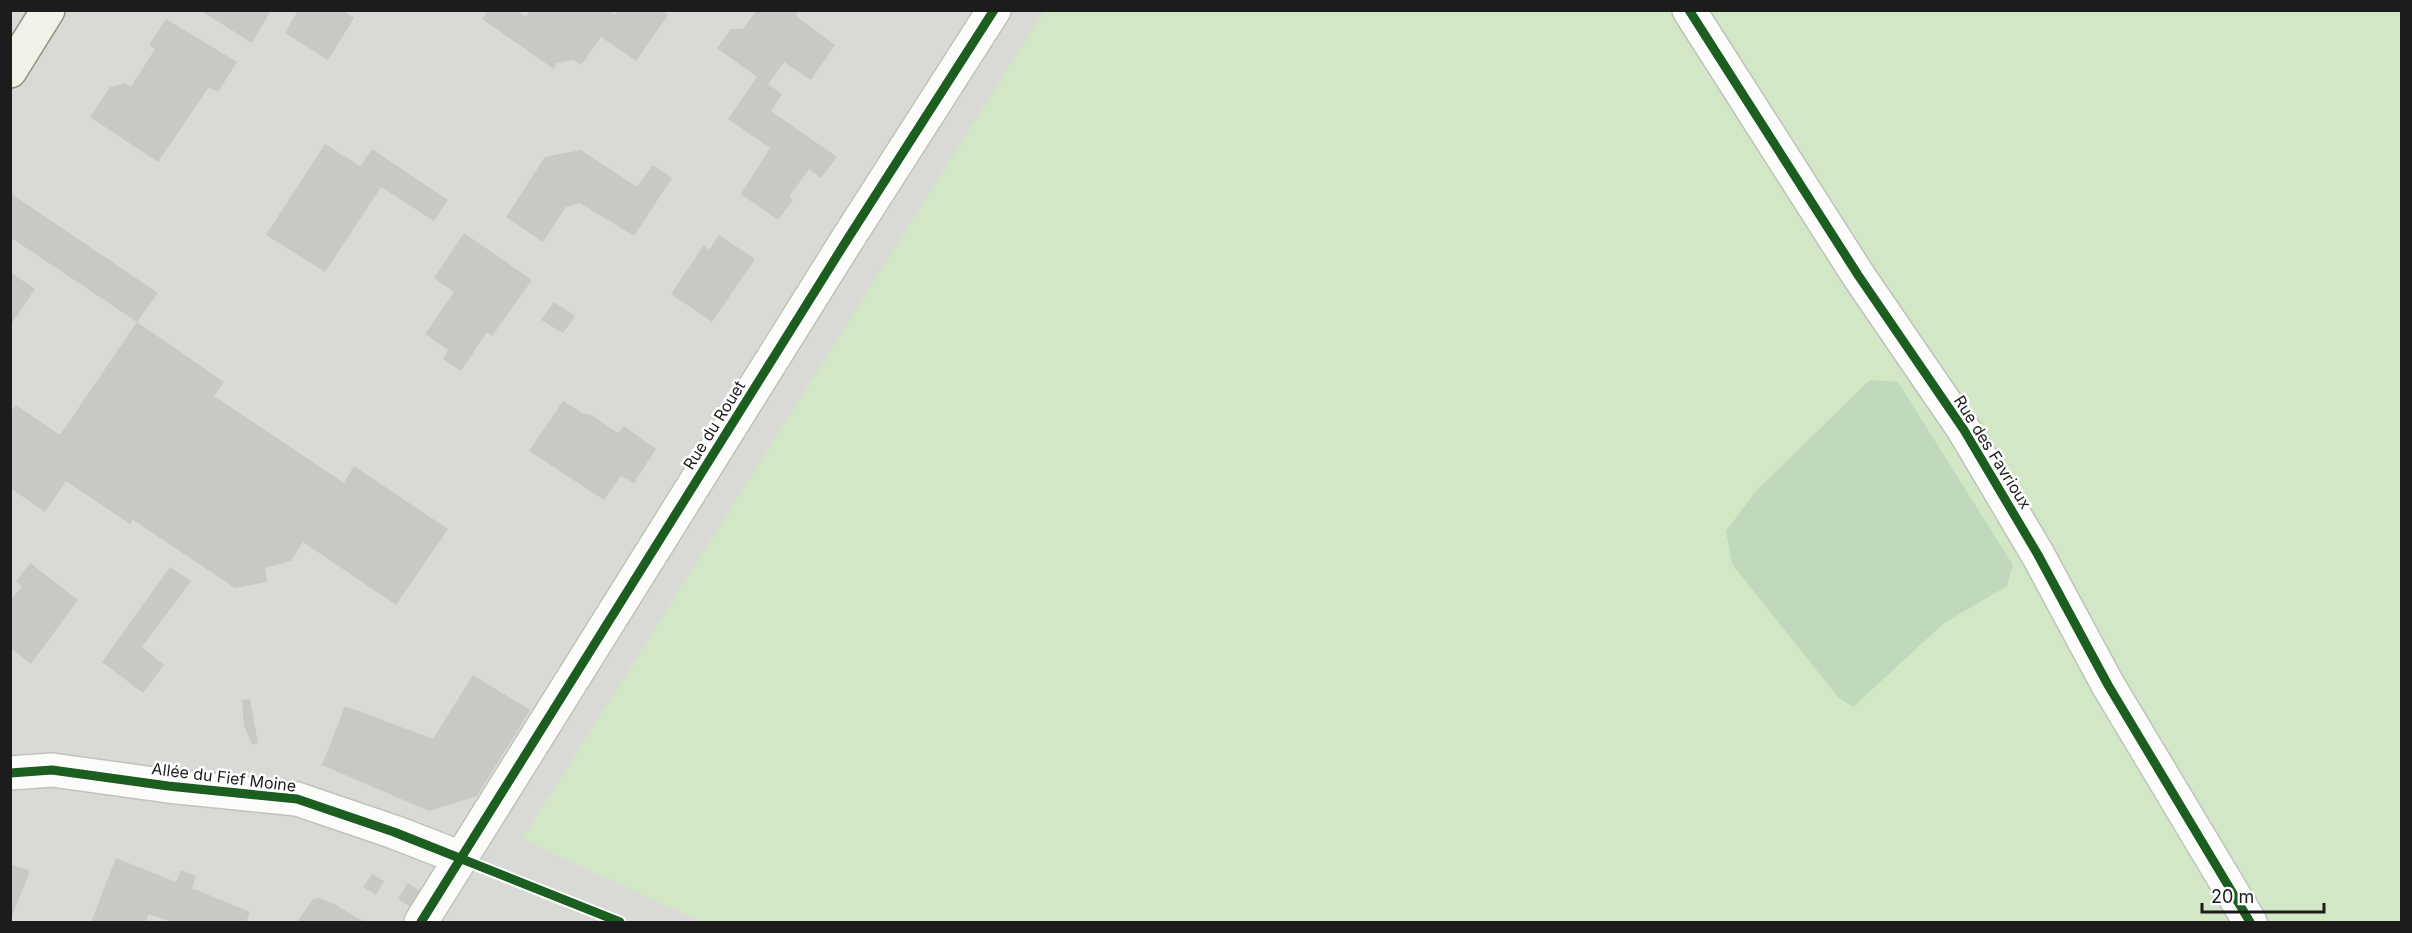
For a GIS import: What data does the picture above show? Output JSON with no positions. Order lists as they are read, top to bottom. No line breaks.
{"streets":{"street":["Rue du Rouet","Rue des Favrioux","Allée du Fief Moine"]},"crossings":[["Rue du Rouet","Allée du Fief Moine"]],"scale_bar":"20 m"}
